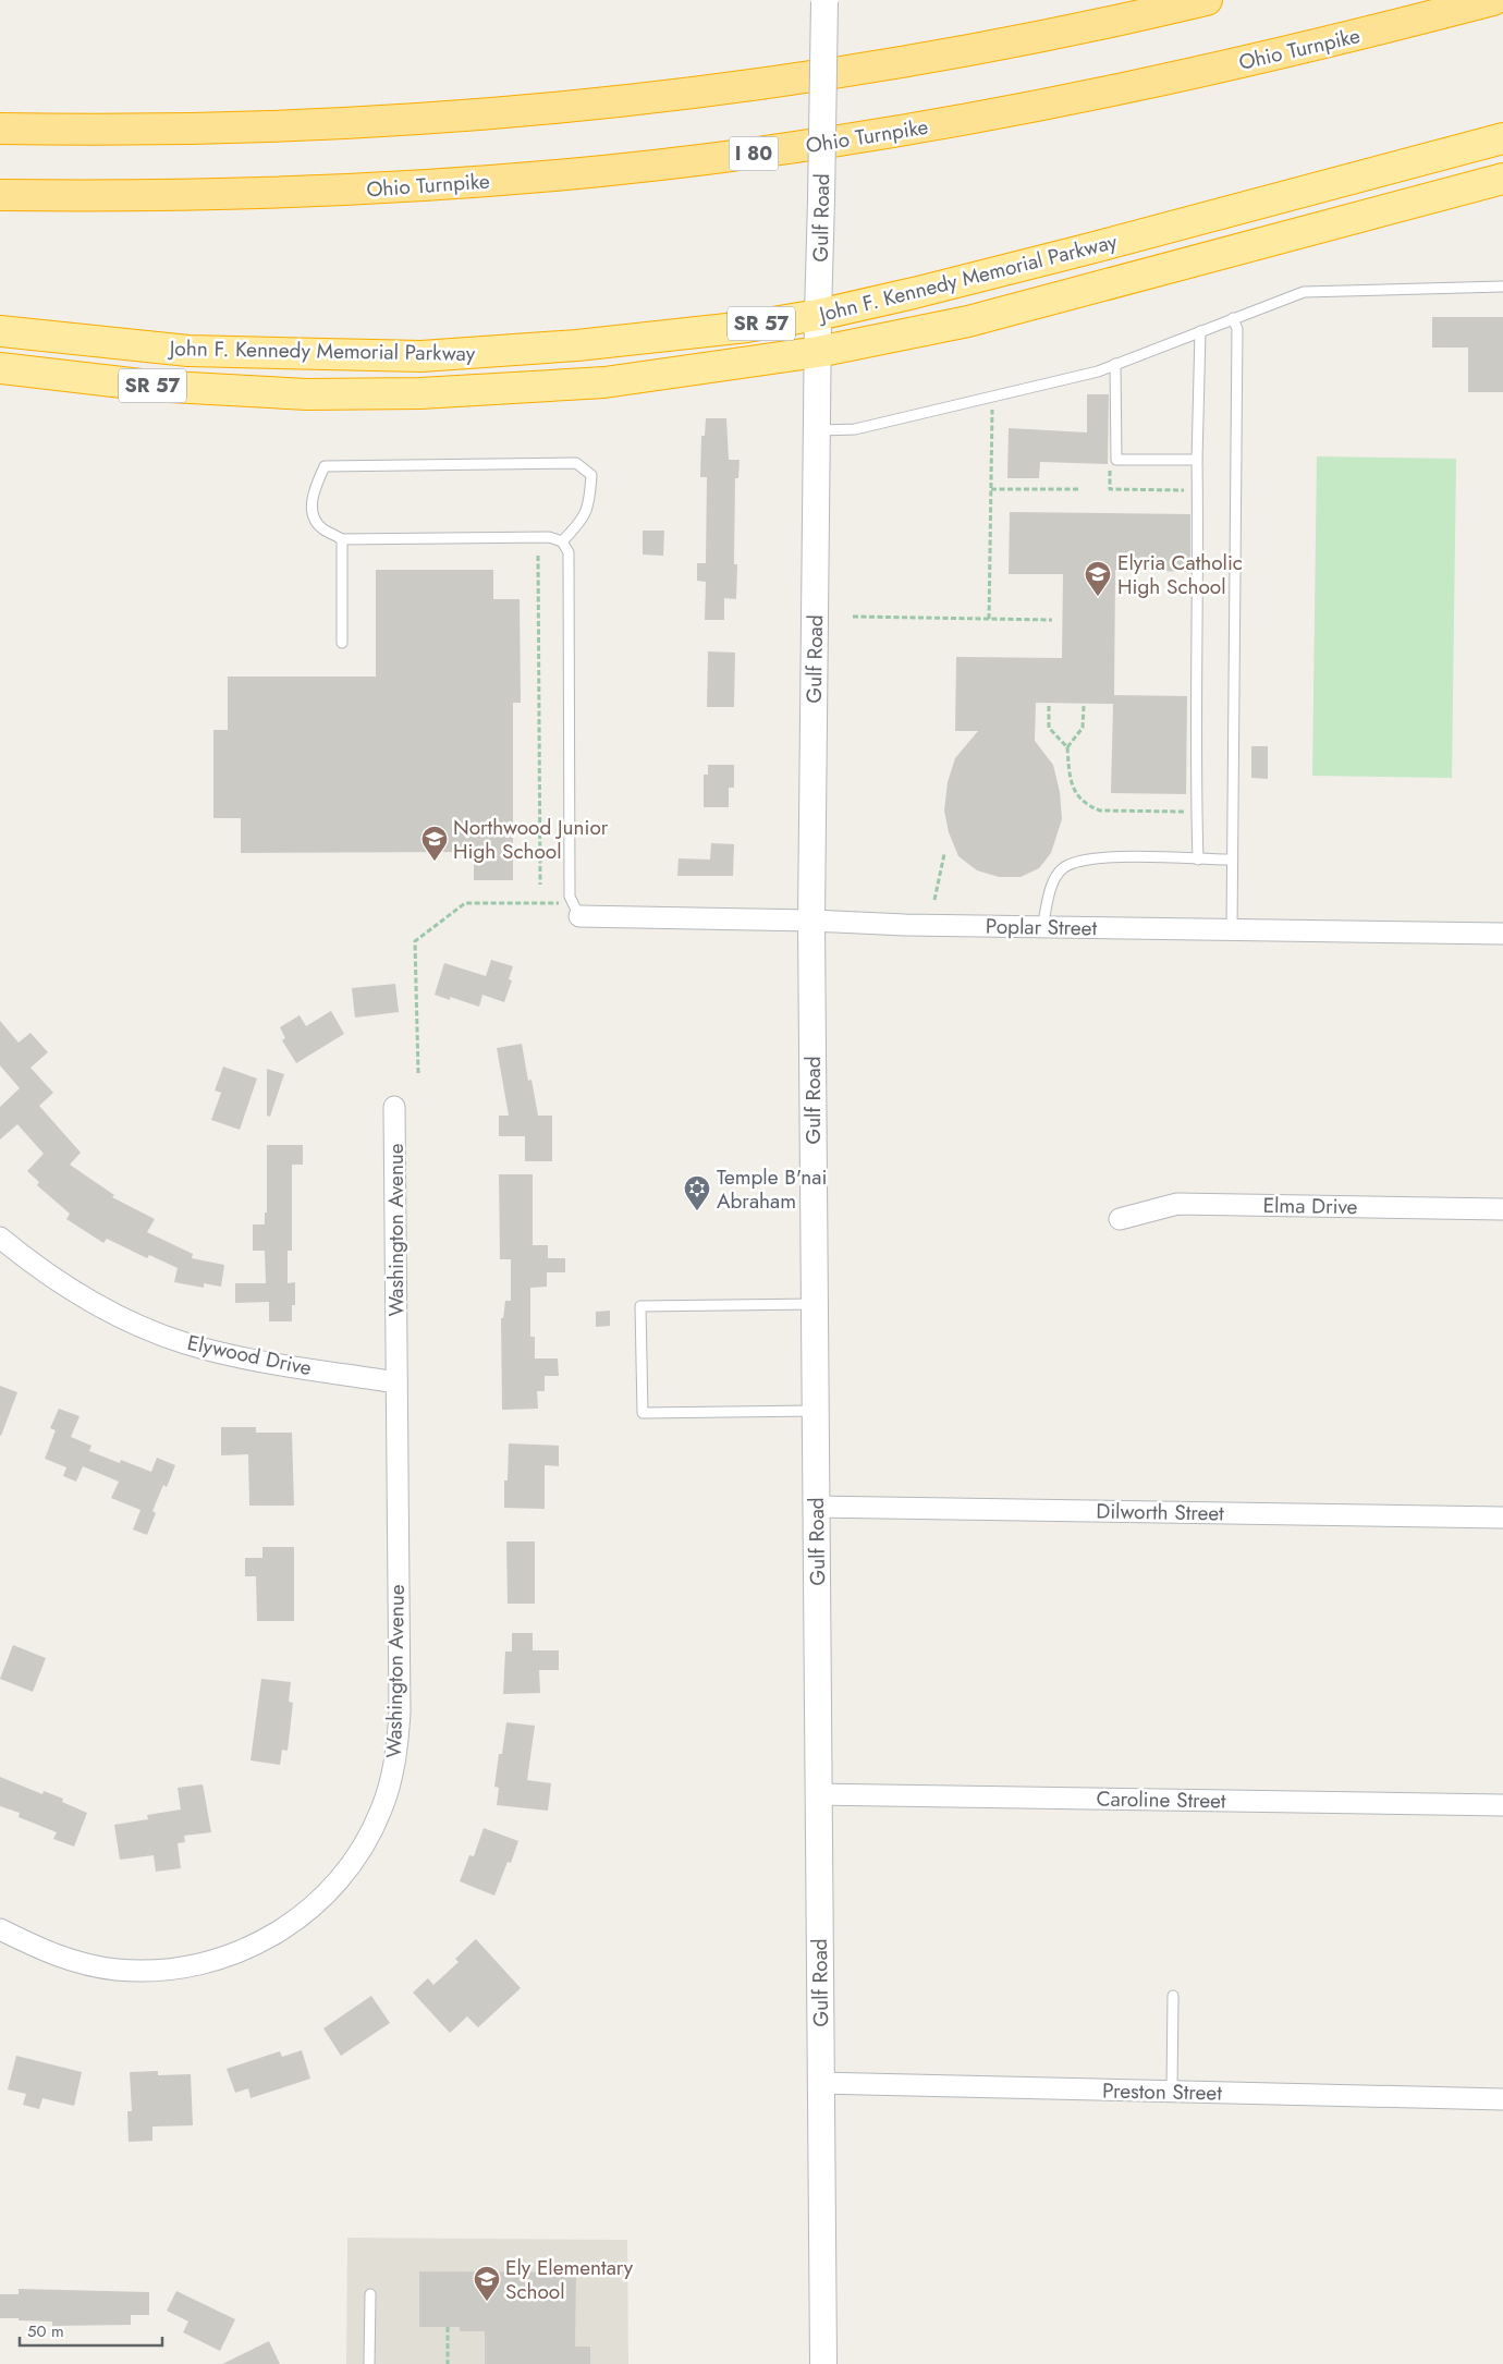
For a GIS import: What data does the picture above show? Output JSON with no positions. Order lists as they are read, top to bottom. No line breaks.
{"streets":{"highway":["Ohio Turnpike","I 80","John F. Kennedy Memorial Parkway","SR 57"],"street":["Gulf Road","Poplar Street","Elma Drive","Washington Avenue","Elywood Drive","Dilworth Street","Caroline Street","Preston Street"]},"crossings":[["Gulf Road","John F. Kennedy Memorial Parkway"],["Gulf Road","Poplar Street"],["Gulf Road","Dilworth Street"],["Gulf Road","Caroline Street"],["Gulf Road","Preston Street"],["Washington Avenue","Elywood Drive"]],"places":{"school or university":["Elyria Catholic High School","Northwood Junior High School","Ely Elementary School"],"synagogue":["Temple B'nai Abraham"]},"scale_bar":"50 m"}
